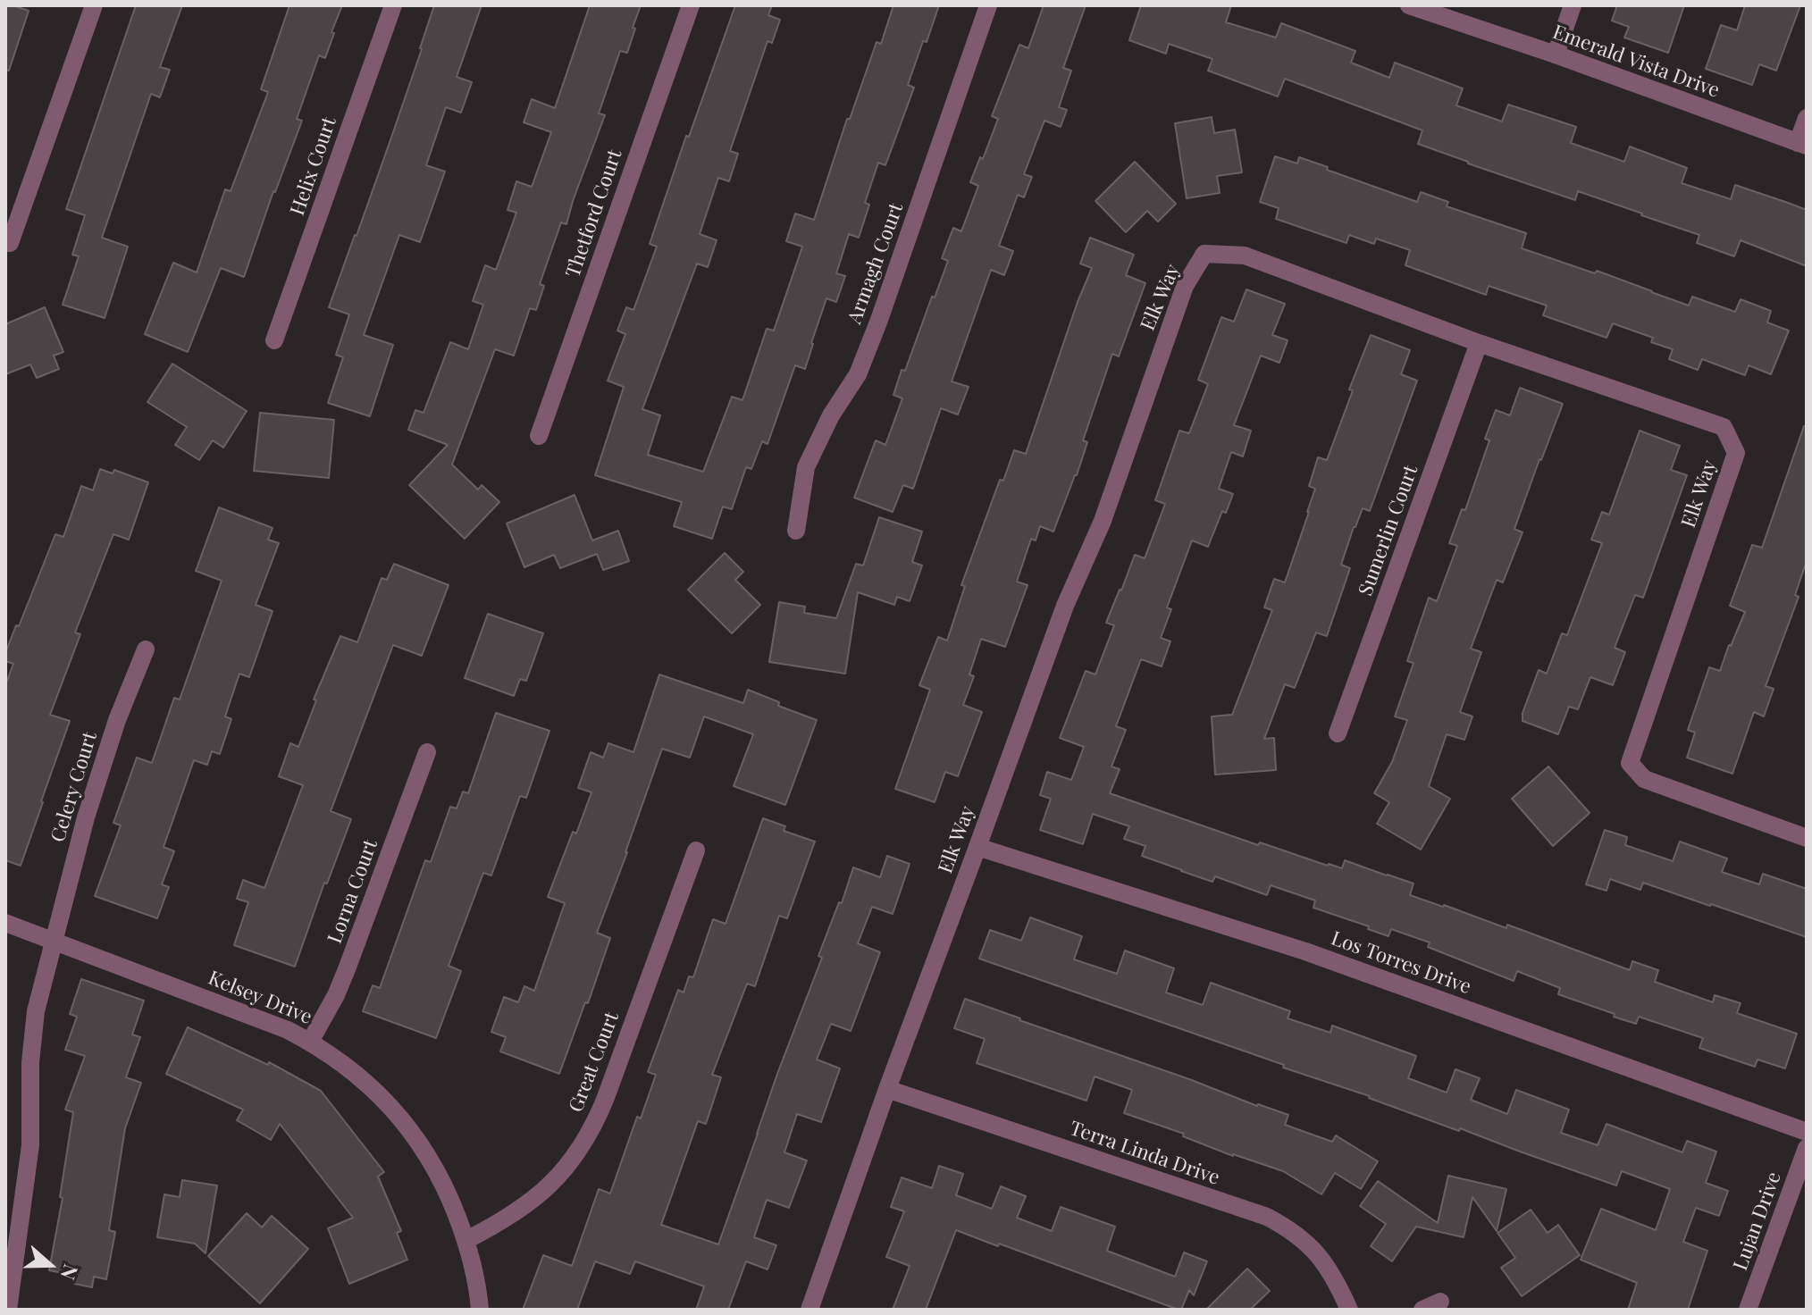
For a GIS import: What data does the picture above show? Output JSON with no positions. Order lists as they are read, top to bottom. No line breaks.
{"streets":{"street":["Emerald Vista Drive","Helix Court","Thetford Court","Armagh Court","Elk Way","Sumerlin Court","Celery Court","Lorna Court","Los Torres Drive","Kelsey Drive","Great Court","Terra Linda Drive","Lujan Drive"]},"crossings":[["Elk Way","Sumerlin Court"],["Elk Way","Los Torres Drive"],["Elk Way","Terra Linda Drive"],["Celery Court","Kelsey Drive"],["Lorna Court","Kelsey Drive"],["Kelsey Drive","Great Court"]],"north":"right"}
